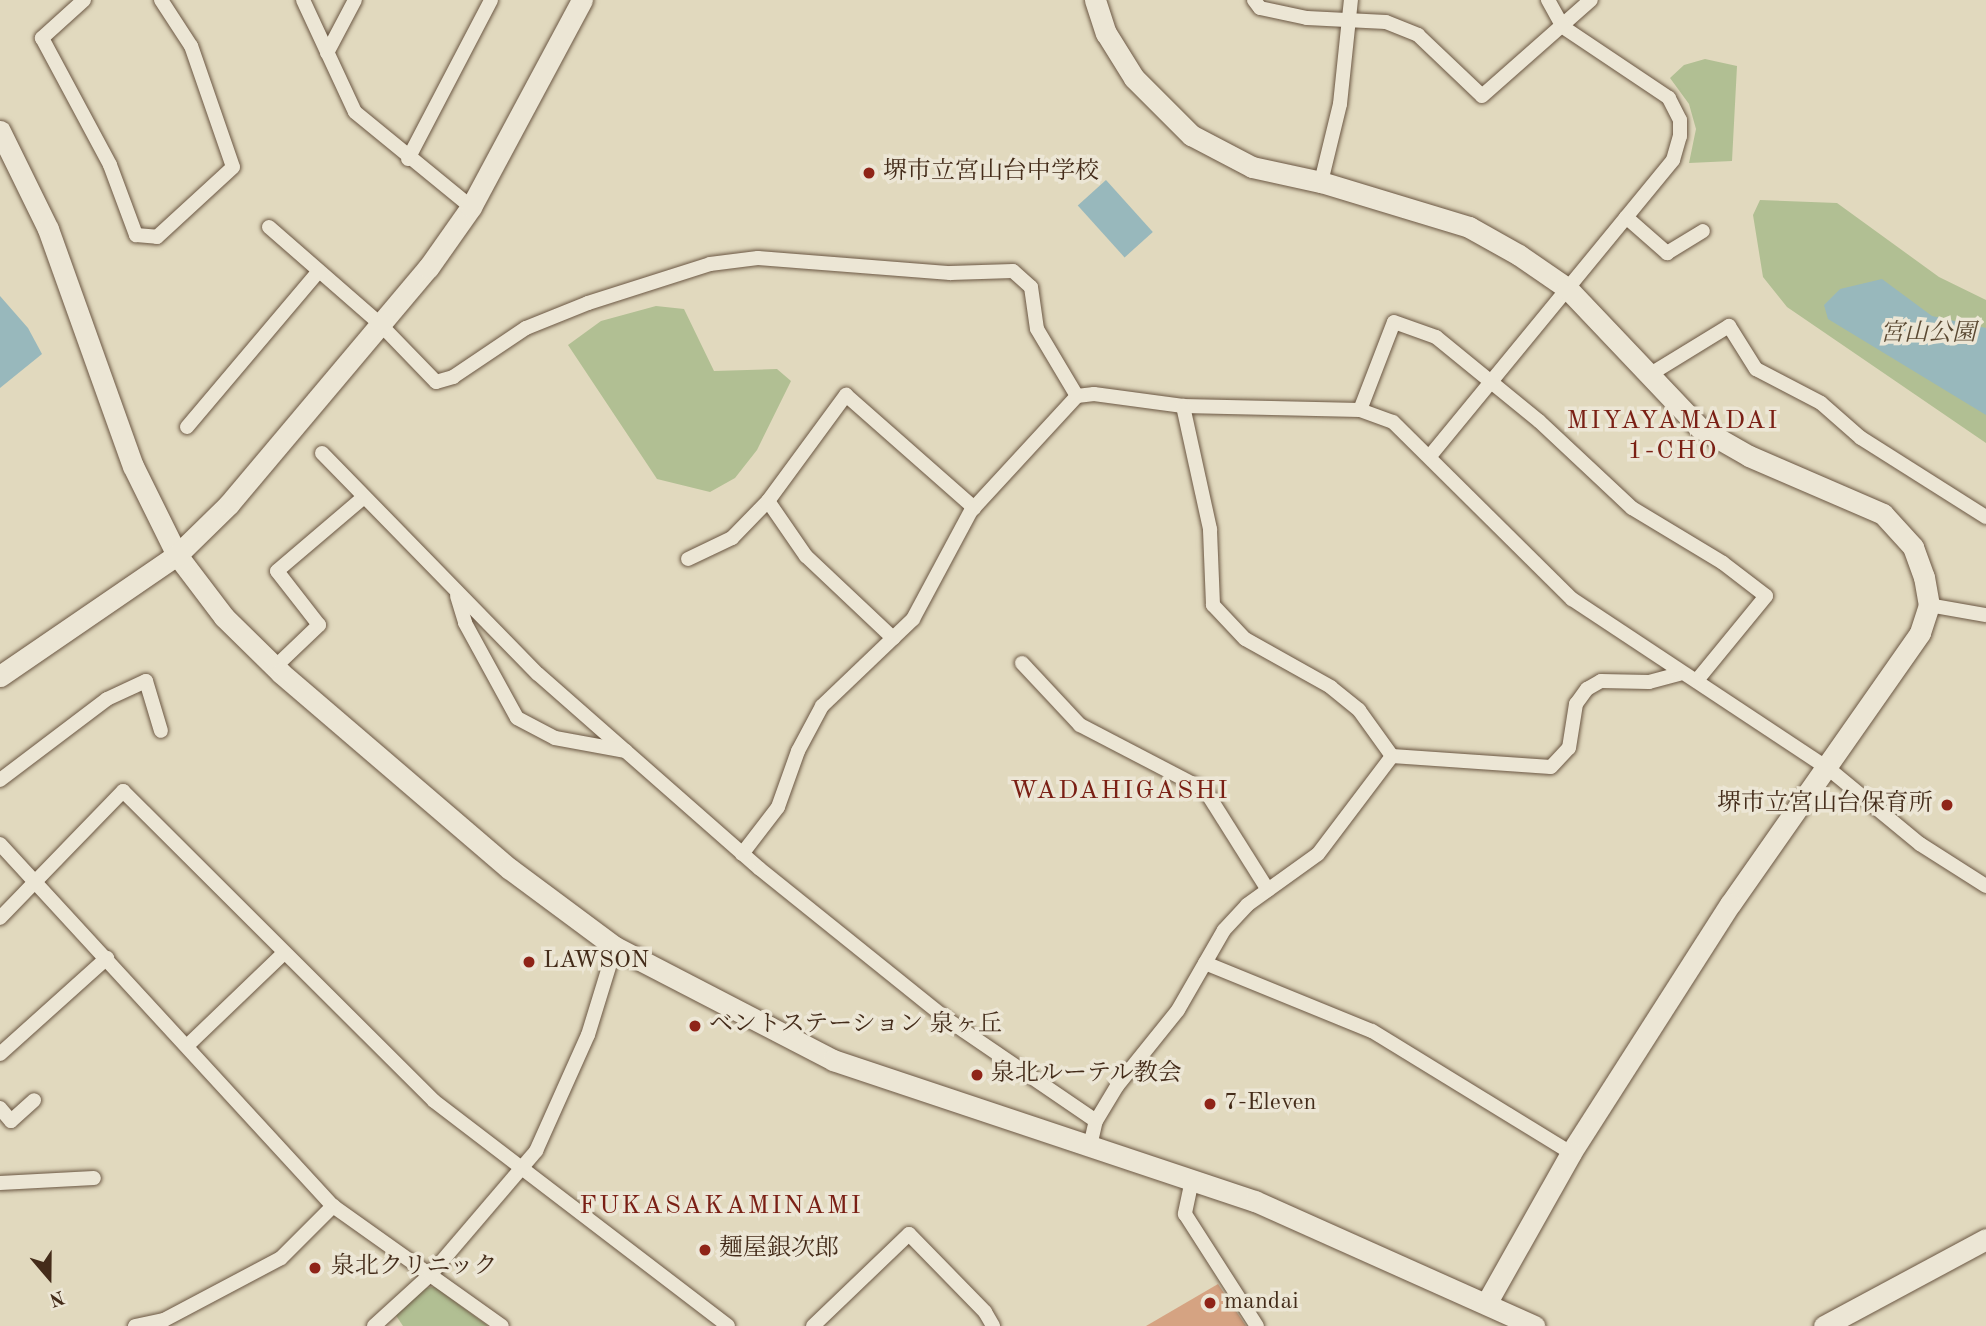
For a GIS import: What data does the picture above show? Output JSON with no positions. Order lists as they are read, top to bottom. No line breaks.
{"districts":["MIYAYAMADAI 1-CHO","WADAHIGASHI","FUKASAKAMINAMI"],"parks":["宮山公園"],"places":["堺市立宮山台中学校","堺市立宮山台保育所","LAWSON","ベントステーション 泉ヶ丘","泉北ルーテル教会","7-Eleven","麺屋銀次郎","泉北クリニック","mandai"],"north":"bottom"}
